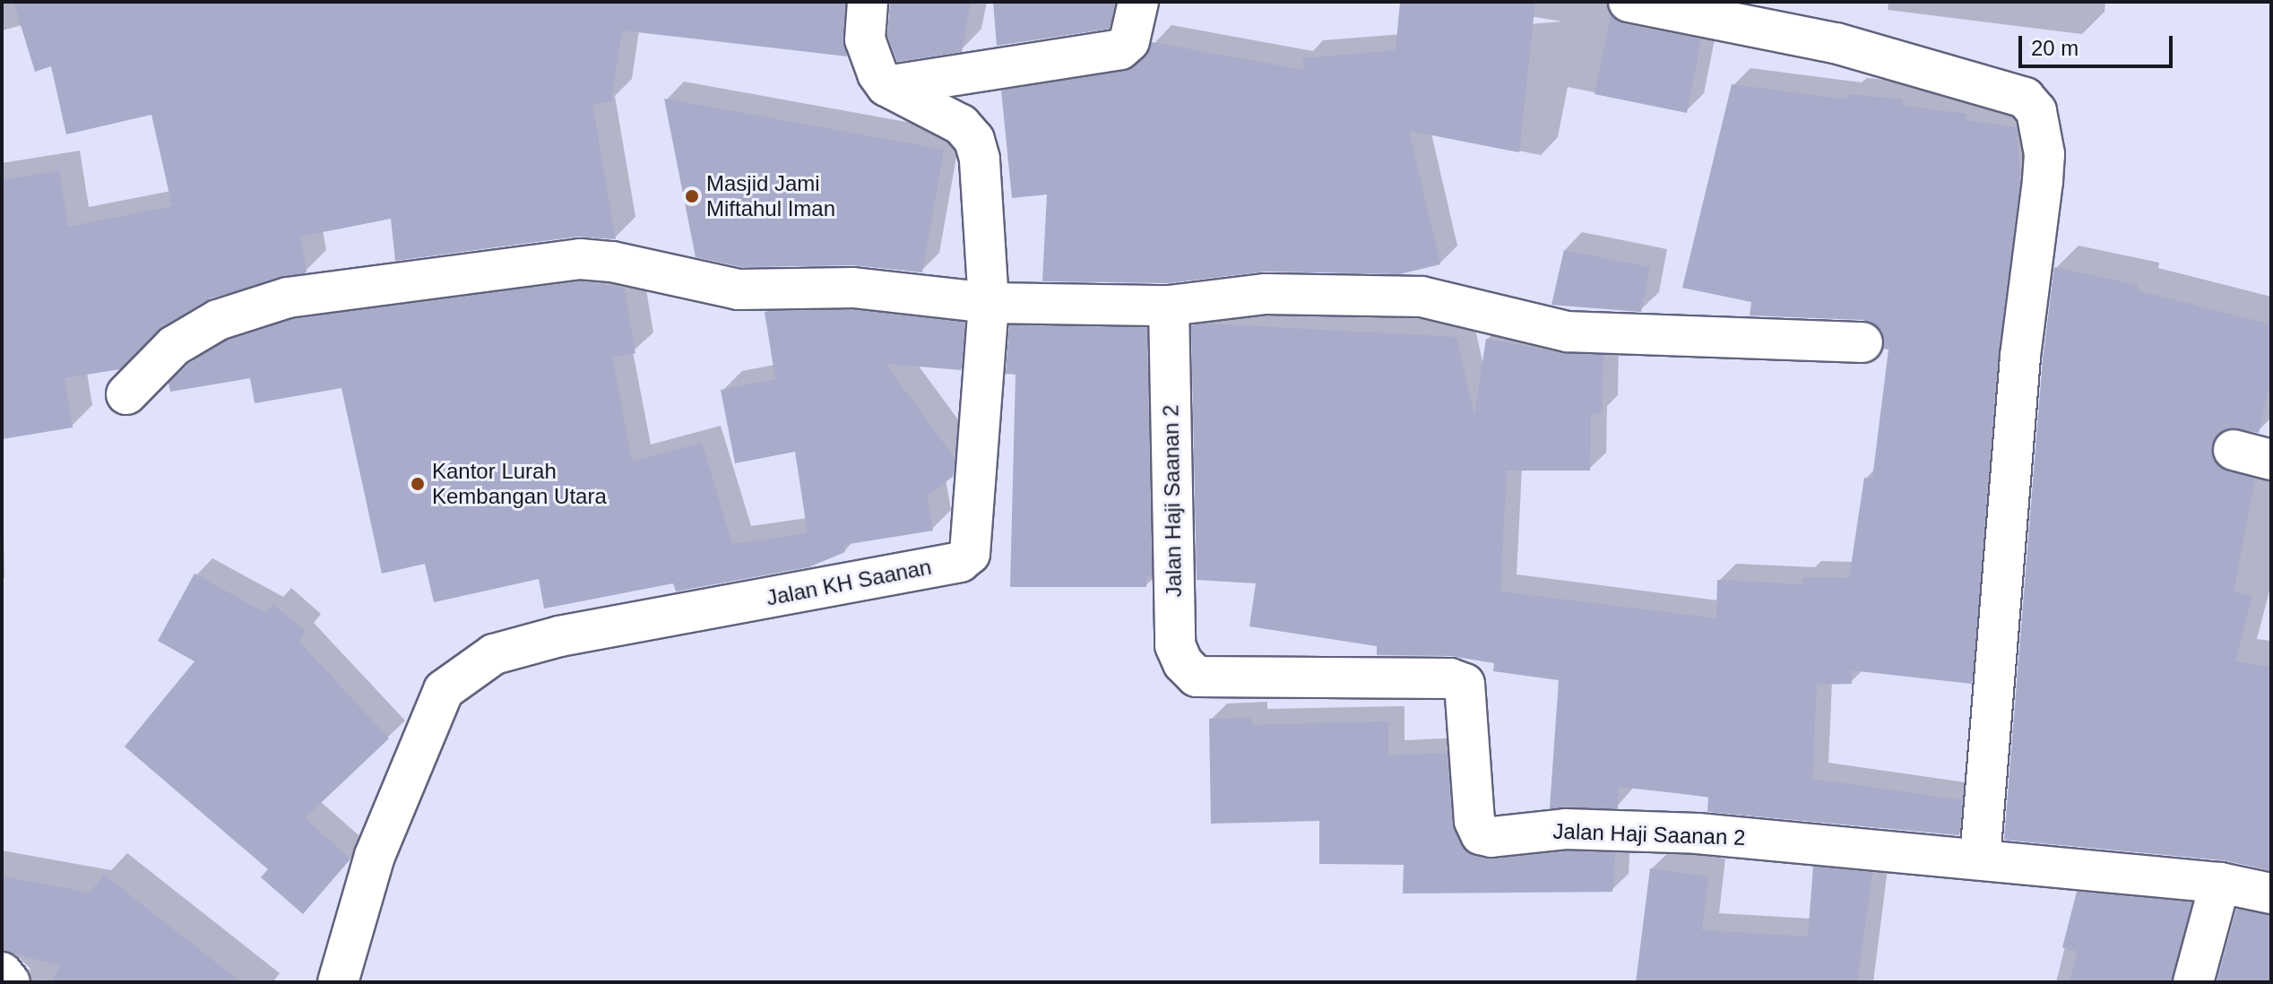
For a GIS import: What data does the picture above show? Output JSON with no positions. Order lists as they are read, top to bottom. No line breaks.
{"streets":{"street":["Jalan Haji Saanan 2","Jalan KH Saanan"]},"places":["Masjid Jami Miftahul Iman","Kantor Lurah Kembangan Utara"],"scale_bar":"20 m"}
